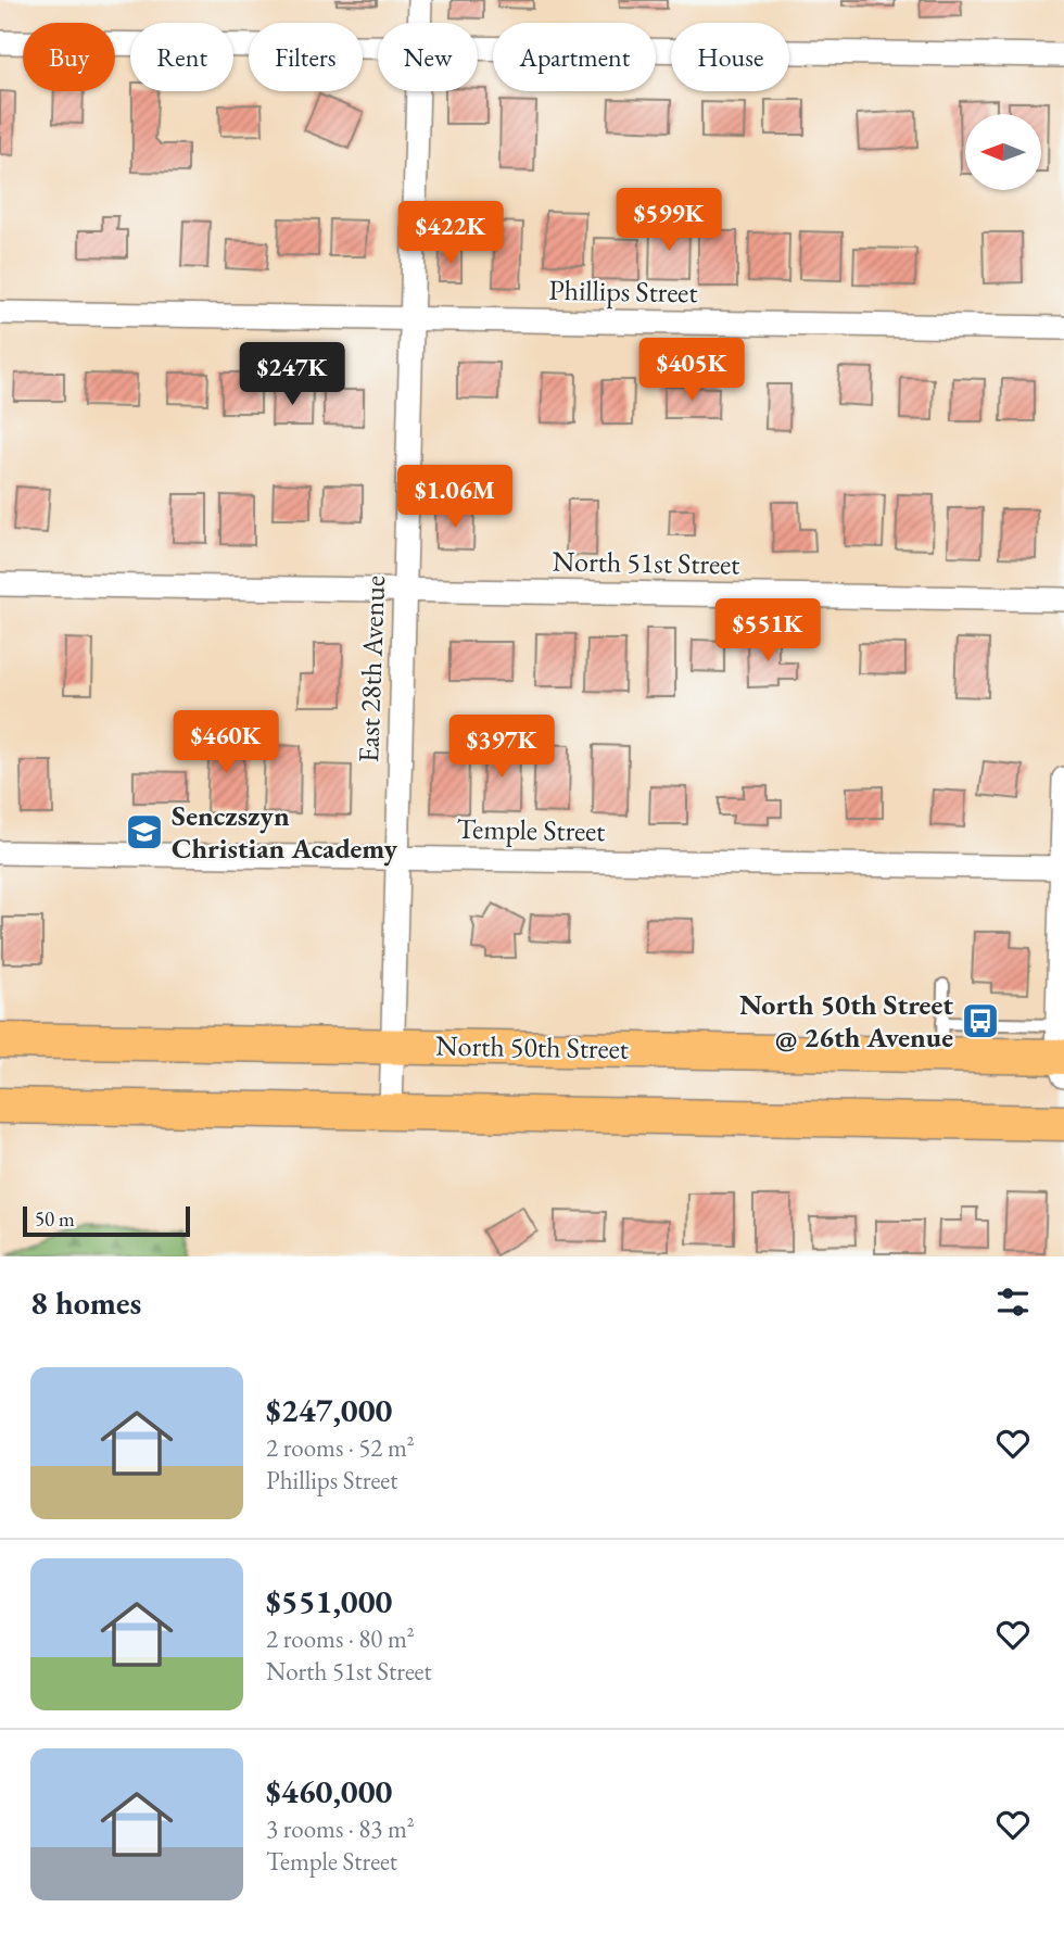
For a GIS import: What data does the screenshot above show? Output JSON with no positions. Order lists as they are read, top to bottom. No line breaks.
{"streets":{"main road":["North 50th Street"],"street":["Phillips Street","North 51st Street","East 28th Avenue","Temple Street"]},"crossings":[["Phillips Street","East 28th Avenue"],["North 51st Street","East 28th Avenue"],["East 28th Avenue","Temple Street"],["East 28th Avenue","North 50th Street"]],"places":{"school or university":["Senczszyn Christian Academy"],"bus stop":["North 50th Street @ 26th Avenue"]},"scale_bar":"50 m","north":"left","page":{"chip":["Buy","Rent","Filters","New","Apartment","House"],"price":["$599K","$422K","$405K","$247K","$1.06M","$551K","$460K","$397K"],"scale":"50 m","heading":"8 homes","list":[{"name":"$247,000","note":"2 rooms · 52 m² · Phillips Street"},{"name":"$551,000","note":"2 rooms · 80 m² · North 51st Street"},{"name":"$460,000","note":"3 rooms · 83 m² · Temple Street"}]}}
